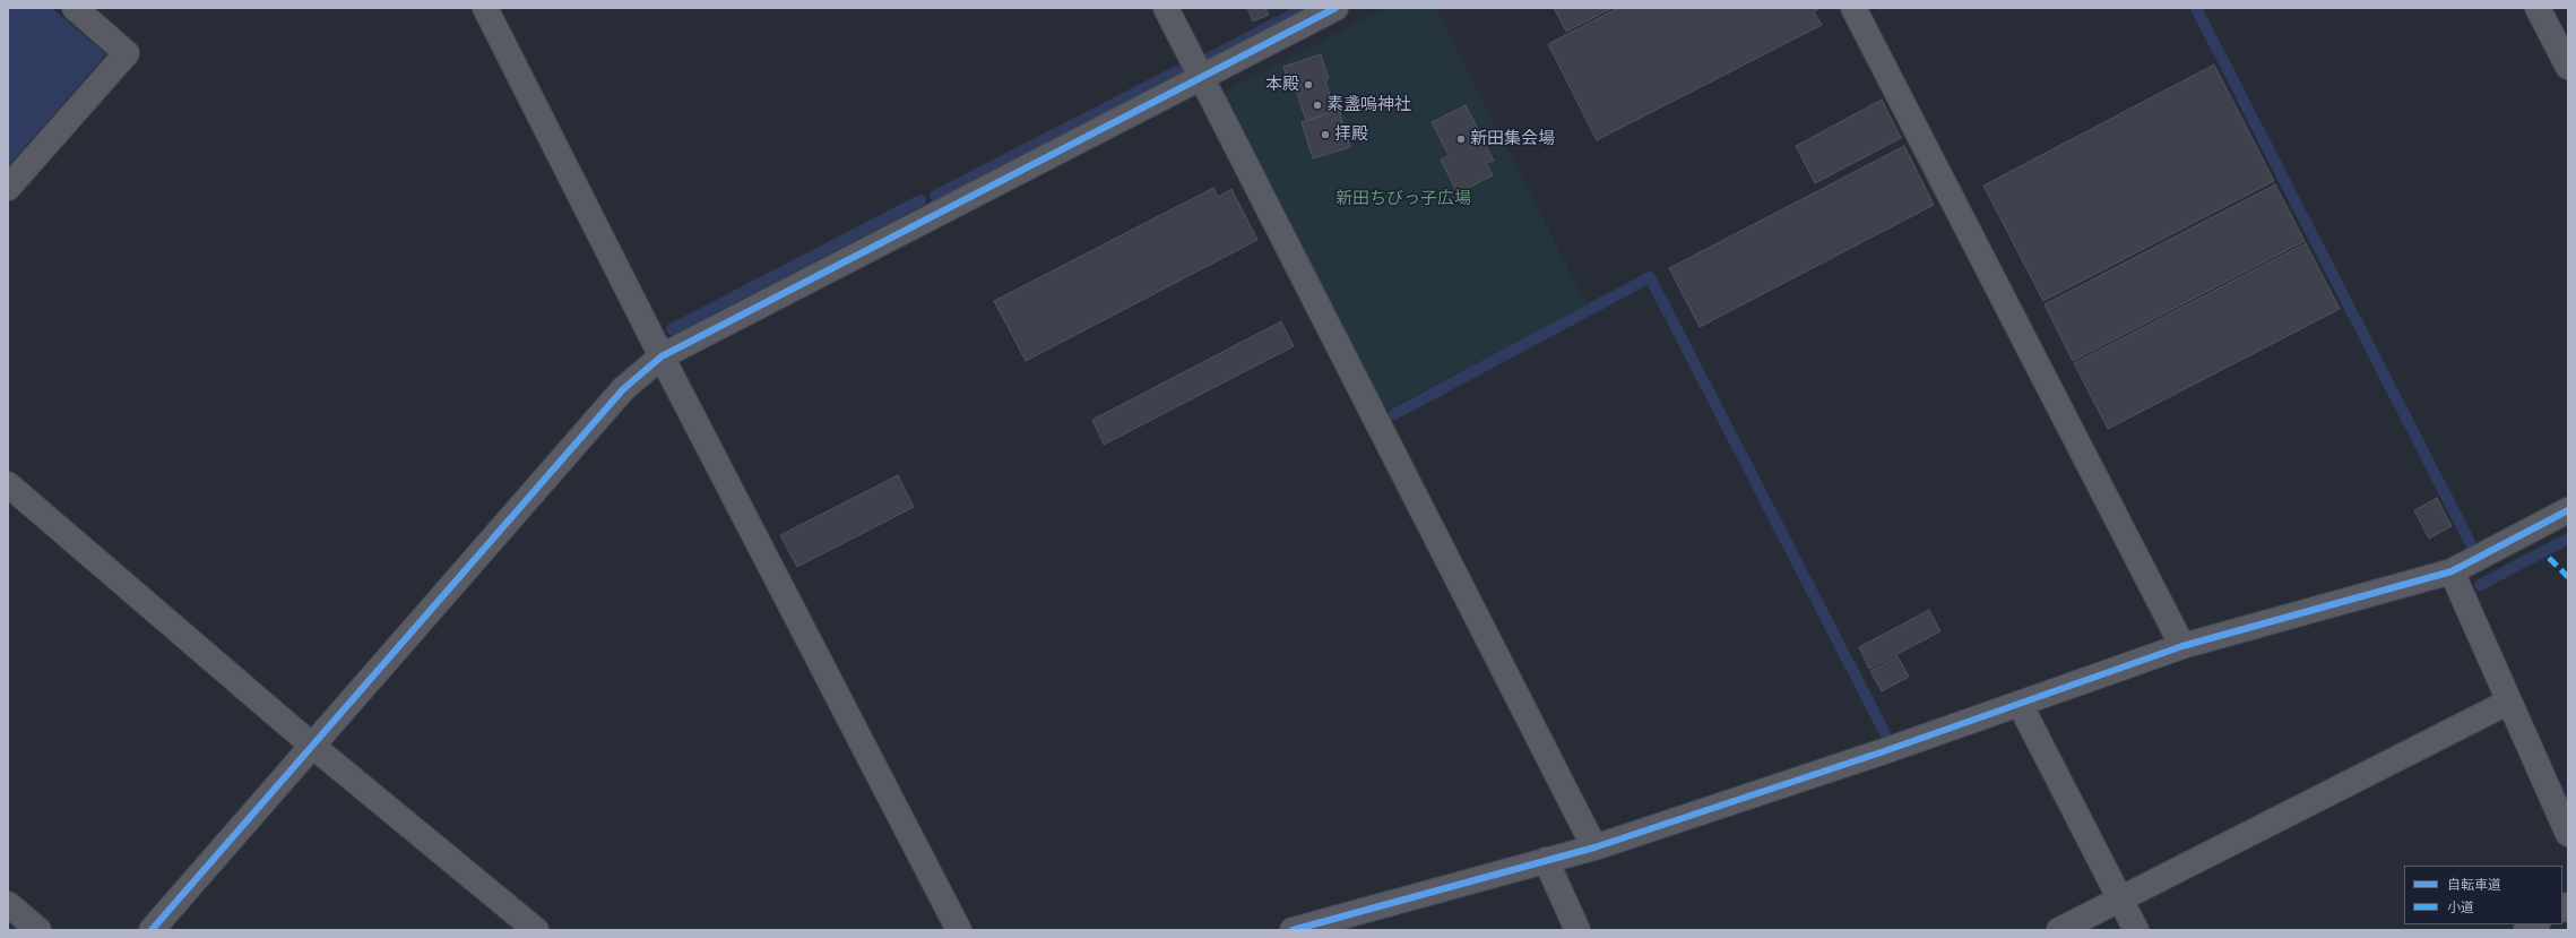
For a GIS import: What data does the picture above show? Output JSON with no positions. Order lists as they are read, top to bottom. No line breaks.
{"parks":["新田ちびっ子広場"],"places":["本殿","素盞嗚神社","拝殿","新田集会場"],"legend":["自転車道","小道"]}
